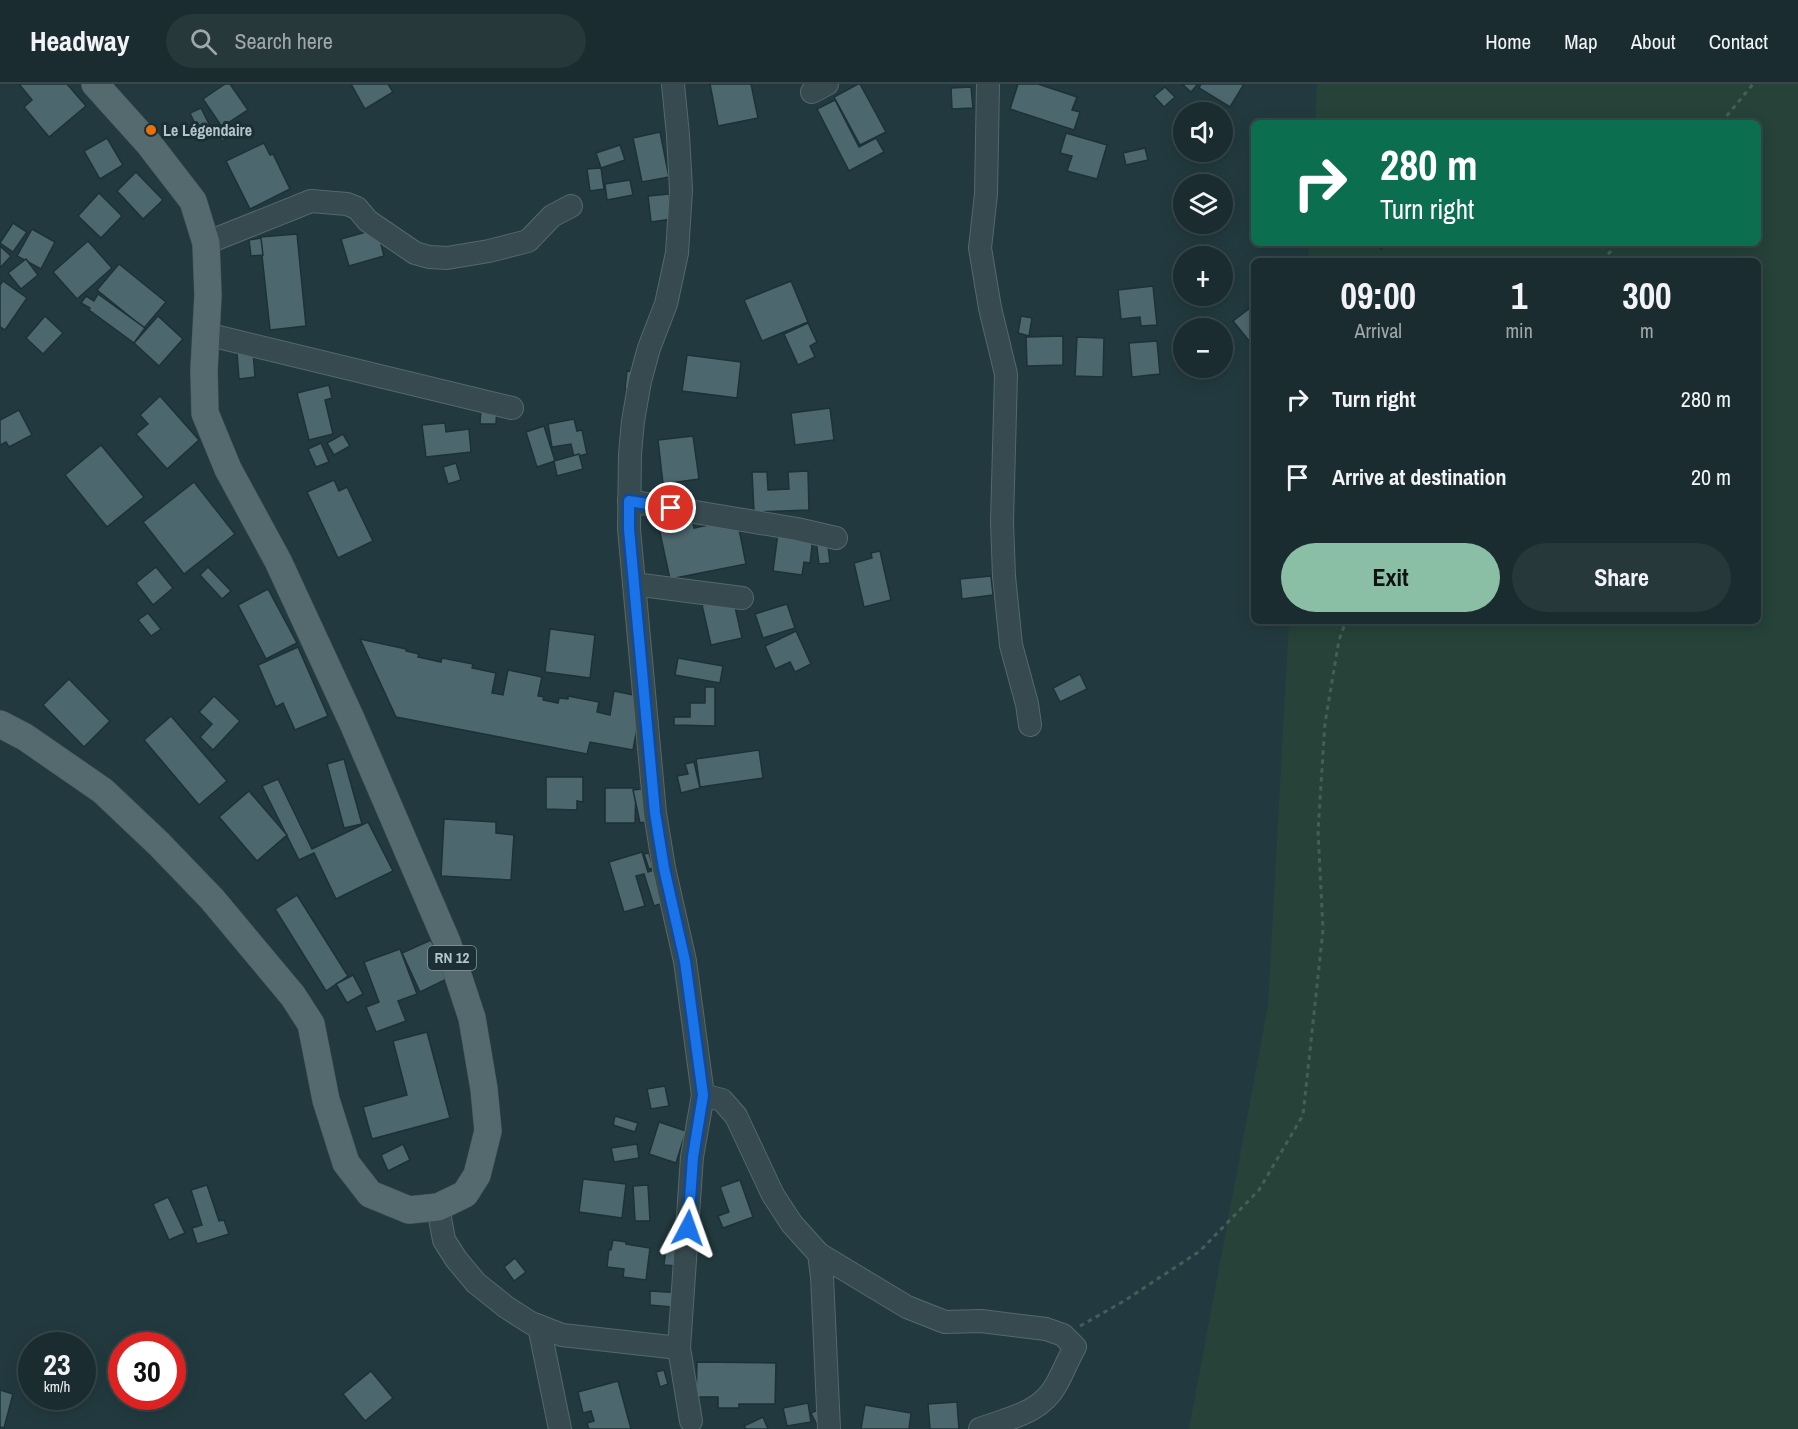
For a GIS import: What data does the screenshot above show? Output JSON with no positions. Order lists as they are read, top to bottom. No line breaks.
{"streets":{"main road":["RN 12"]},"places":["Le Légendaire"],"page":{"header":"Headway","search":"Search here","nav":["Home","Map","About","Contact"],"map_buttons":["+","−"],"turn":["280 m","Turn right"],"eta":["09:00","Arrival","1","min","300","m"],"list":[{"name":"Turn right","value":"280 m"},{"name":"Arrive at destination","value":"20 m"}],"buttons":["Exit","Share"],"speed":"23 km/h","limit":"30"}}
